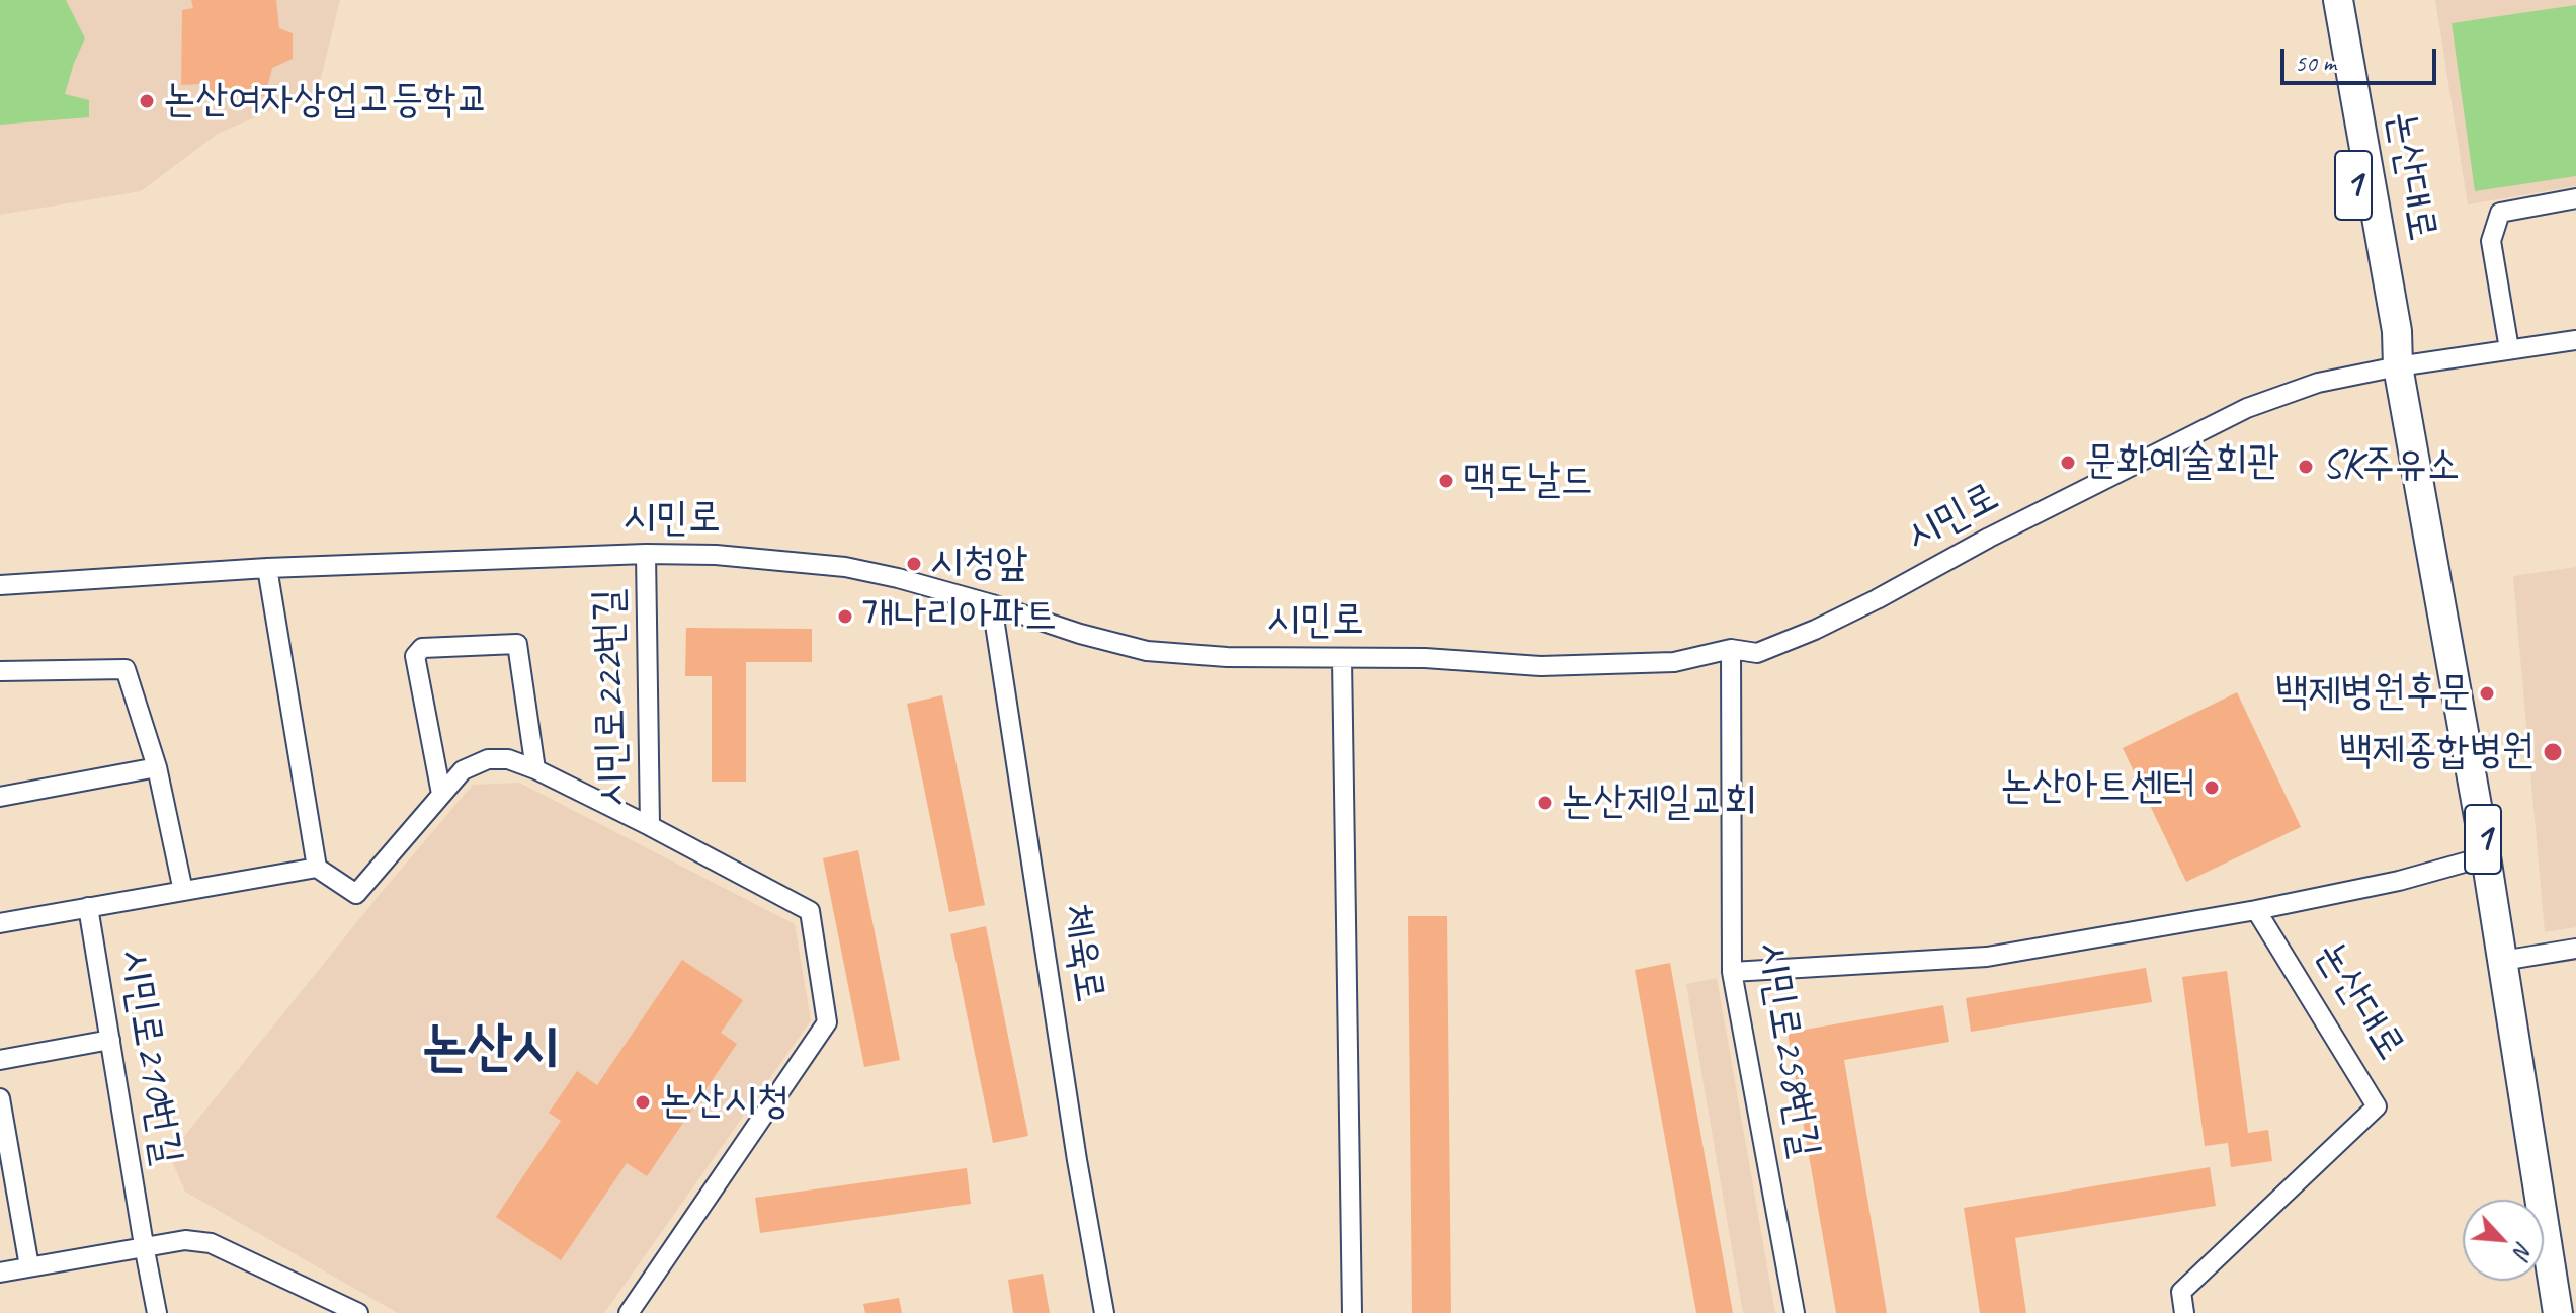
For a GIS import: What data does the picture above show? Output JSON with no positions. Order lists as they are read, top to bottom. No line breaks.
{"streets":{"main road":["논산대로","1"],"street":["시민로","시민로222번길","체육로","시민로258번길","시민로210번길"]},"crossings":[["논산대로","시민로"],["시민로","시민로222번길"],["시민로","체육로"],["시민로","시민로258번길"]],"districts":["논산시"],"places":["논산여자상업고등학교","문화예술회관","SK주유소","맥도날드","시청앞","개나리아파트","백제병원후문","백제종합병원","논산아트센터","논산제일교회","논산시청"],"scale_bar":"50 m","north":"bottom right"}
